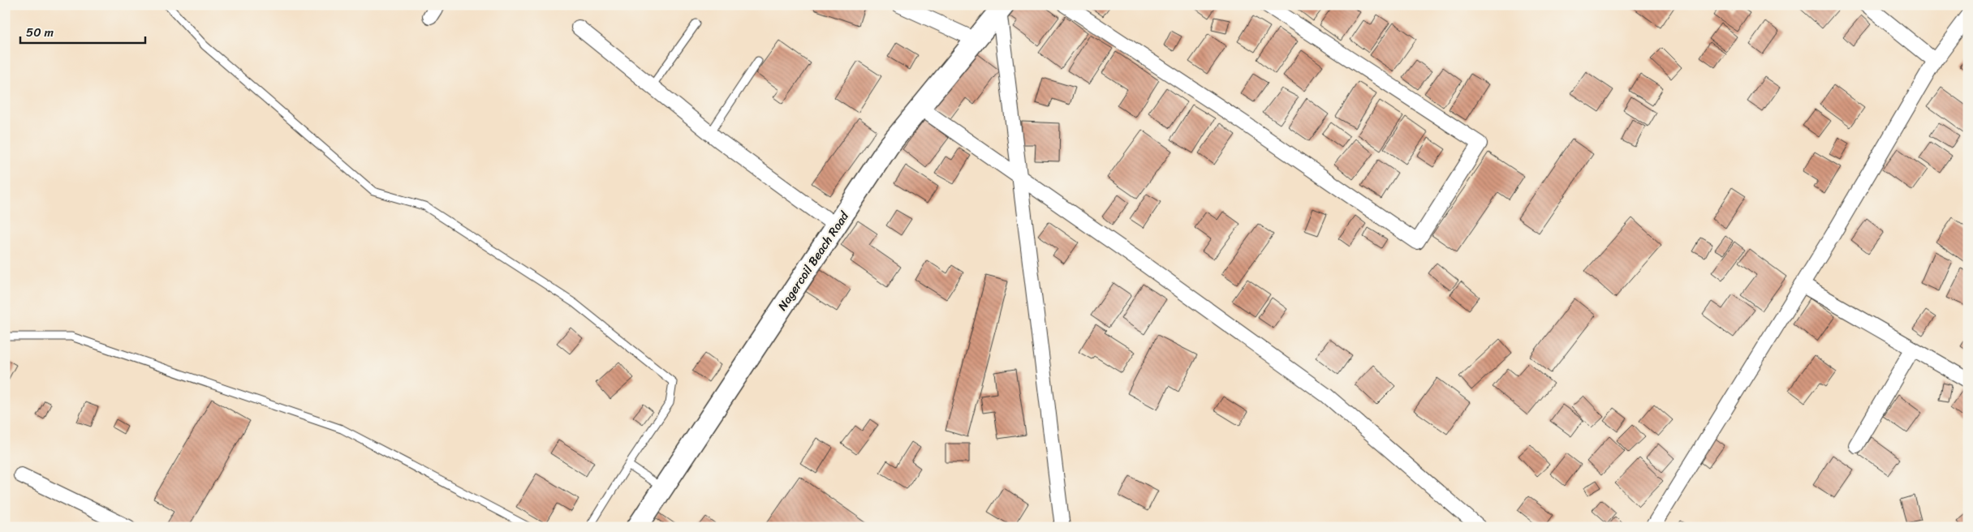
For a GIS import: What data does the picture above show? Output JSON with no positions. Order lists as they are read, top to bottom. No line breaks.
{"streets":{"main road":["Nagercoil Beach Road"]},"scale_bar":"50 m"}
